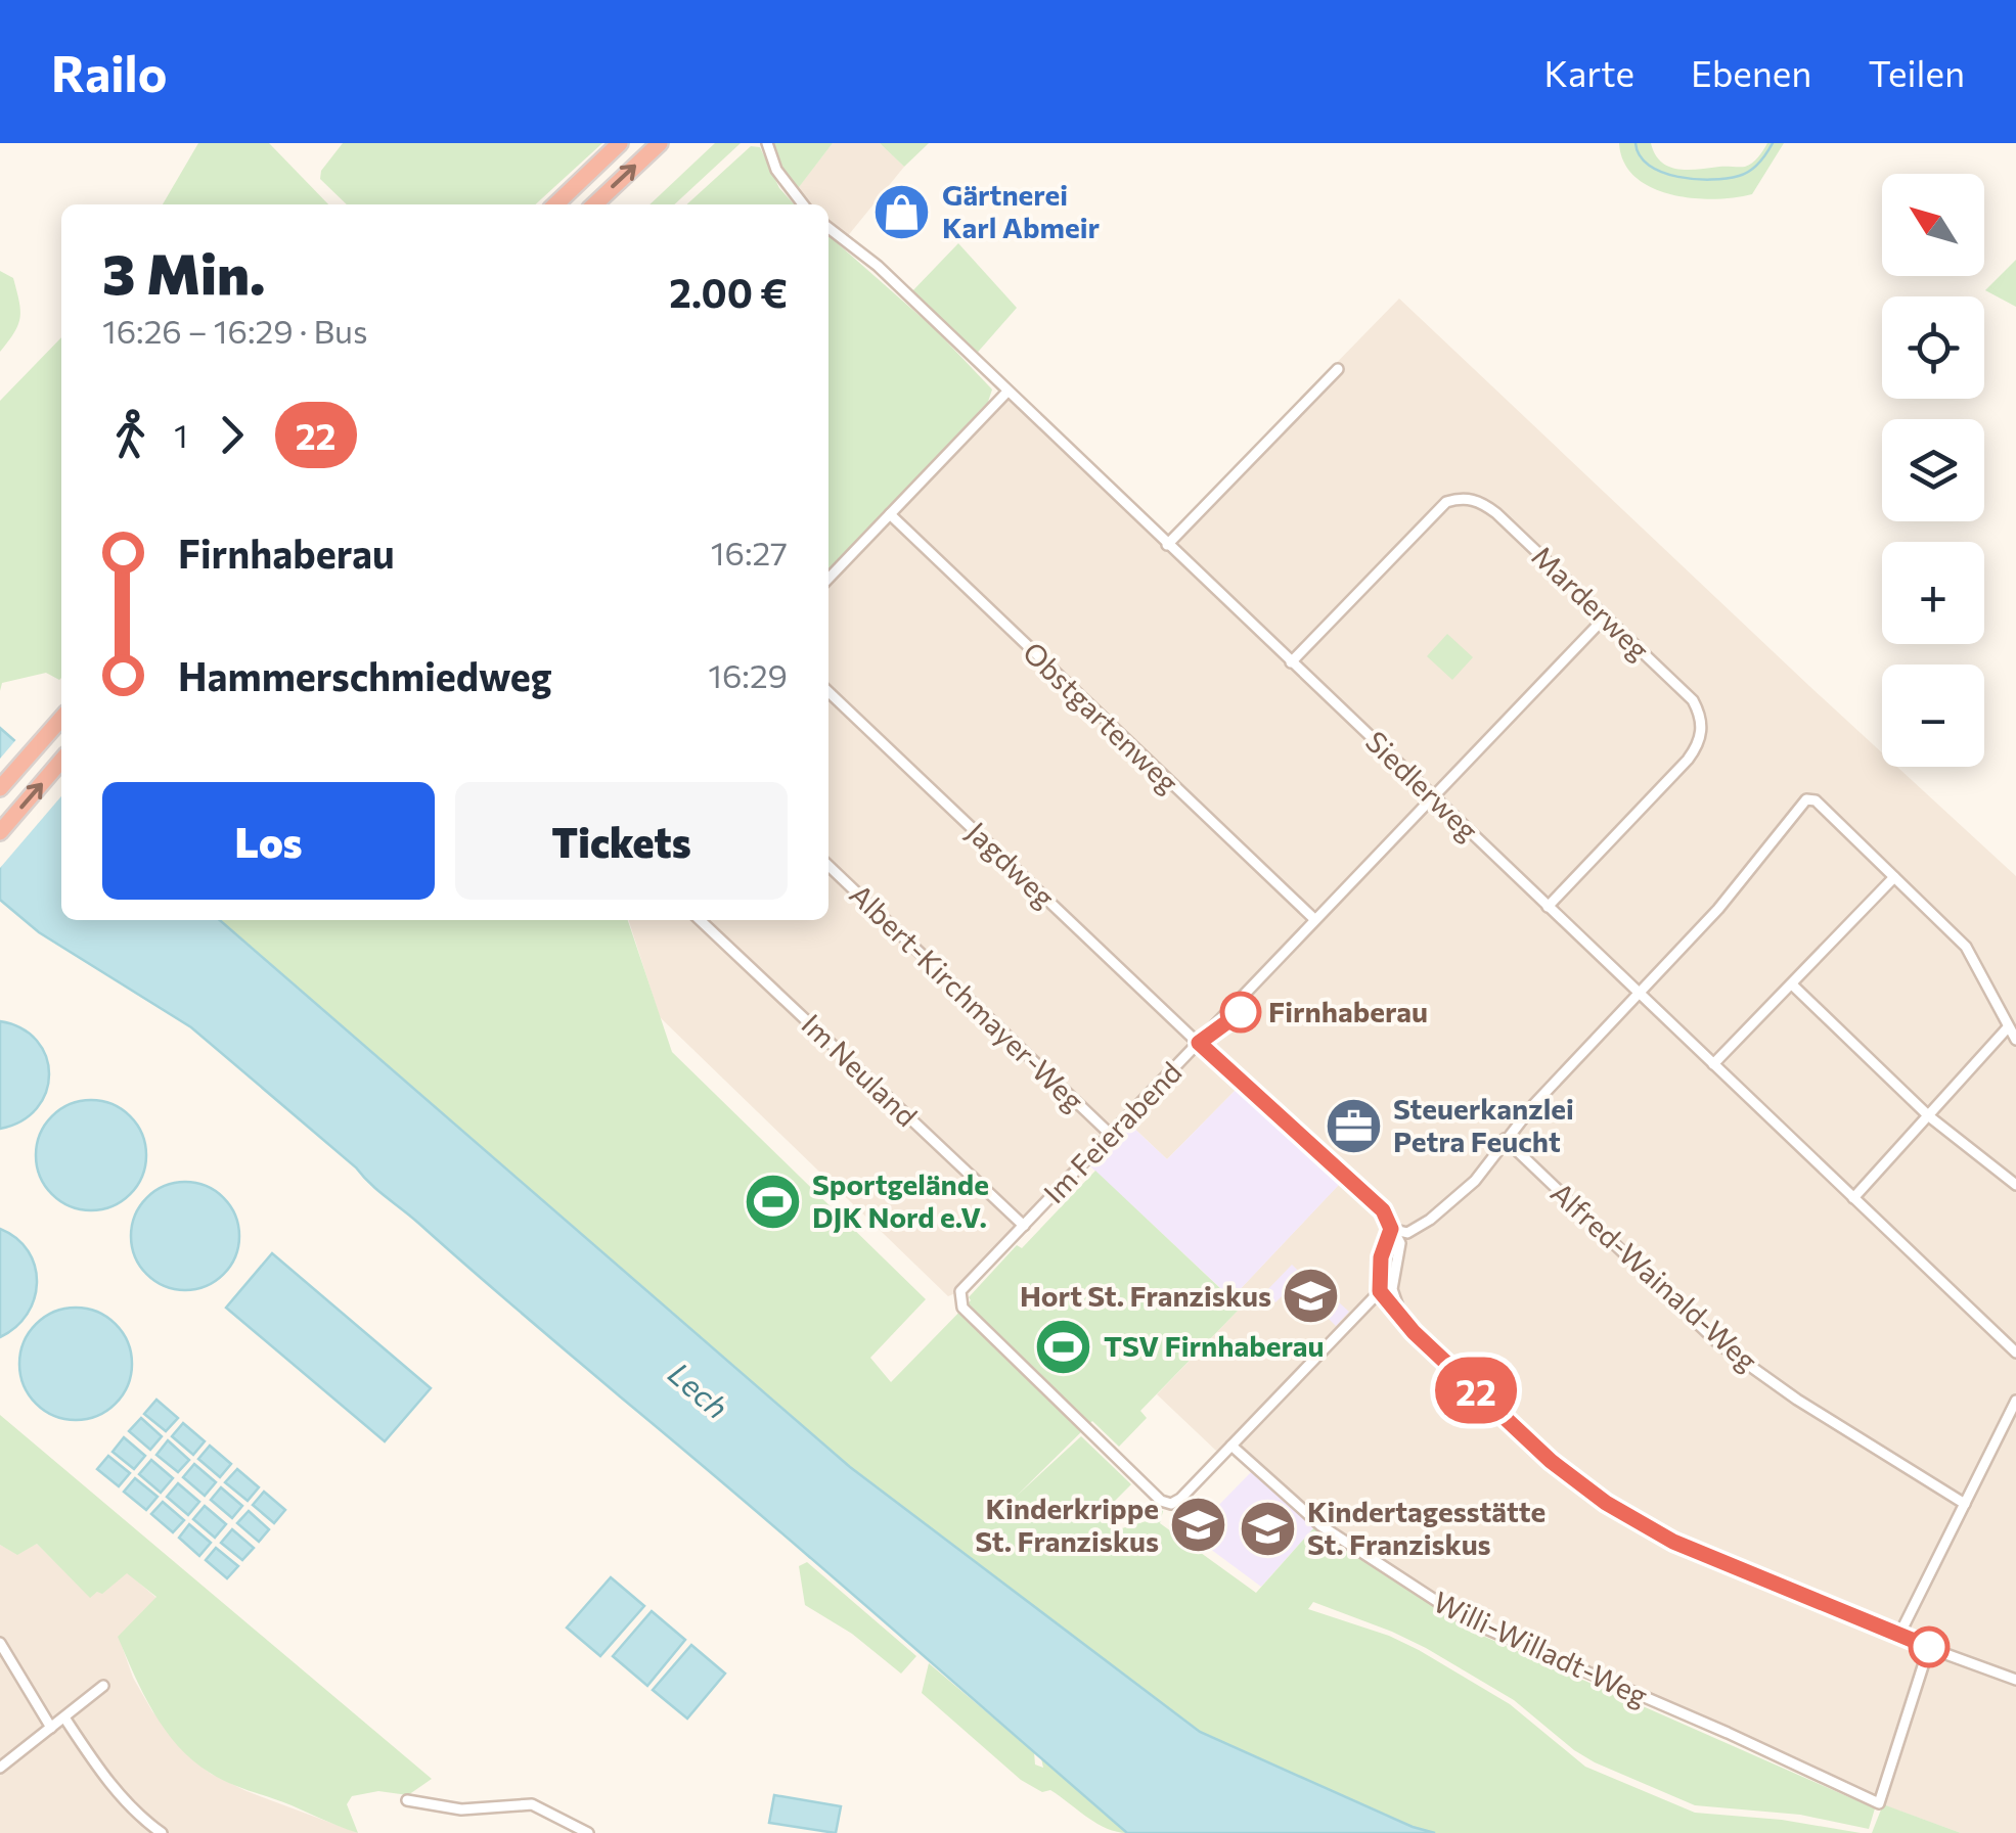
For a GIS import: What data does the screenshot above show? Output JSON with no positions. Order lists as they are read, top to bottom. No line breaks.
{"streets":{"street":["Marderweg","Obstgartenweg","Siedlerweg","Jagdweg","Albert-Kirchmayer-Weg","Im Neuland","Im Feierabend","Alfred-Wainald-Weg","Willi-Willadt-Weg"]},"crossings":[["Marderweg","Siedlerweg"],["Marderweg","Im Feierabend"],["Obstgartenweg","Im Feierabend"],["Siedlerweg","Im Feierabend"],["Jagdweg","Im Feierabend"],["Albert-Kirchmayer-Weg","Im Feierabend"],["Im Neuland","Im Feierabend"],["Im Feierabend","Willi-Willadt-Weg"]],"water":["Lech"],"places":{"shop":["Gärtnerei Karl Abmeir"],"other":["Firnhaberau"],"office":["Steuerkanzlei Petra Feucht"],"sports":["Sportgelände DJK Nord e.V.","TSV Firnhaberau"],"school or university":["Hort St. Franziskus","Kinderkrippe St. Franziskus","Kindertagesstätte St. Franziskus"]},"lines":["bus line 22"],"north":"top left","page":{"header":"Railo","nav":["Karte","Ebenen","Teilen"],"on_map":"22","map_buttons":["+","−"],"heading":["3 Min.","16:26 – 16:29 · Bus","2.00 €"],"legs":["1","22"],"list":[{"name":"Firnhaberau","value":"16:27"},{"name":"Hammerschmiedweg","value":"16:29"}],"buttons":["Los","Tickets"]}}
